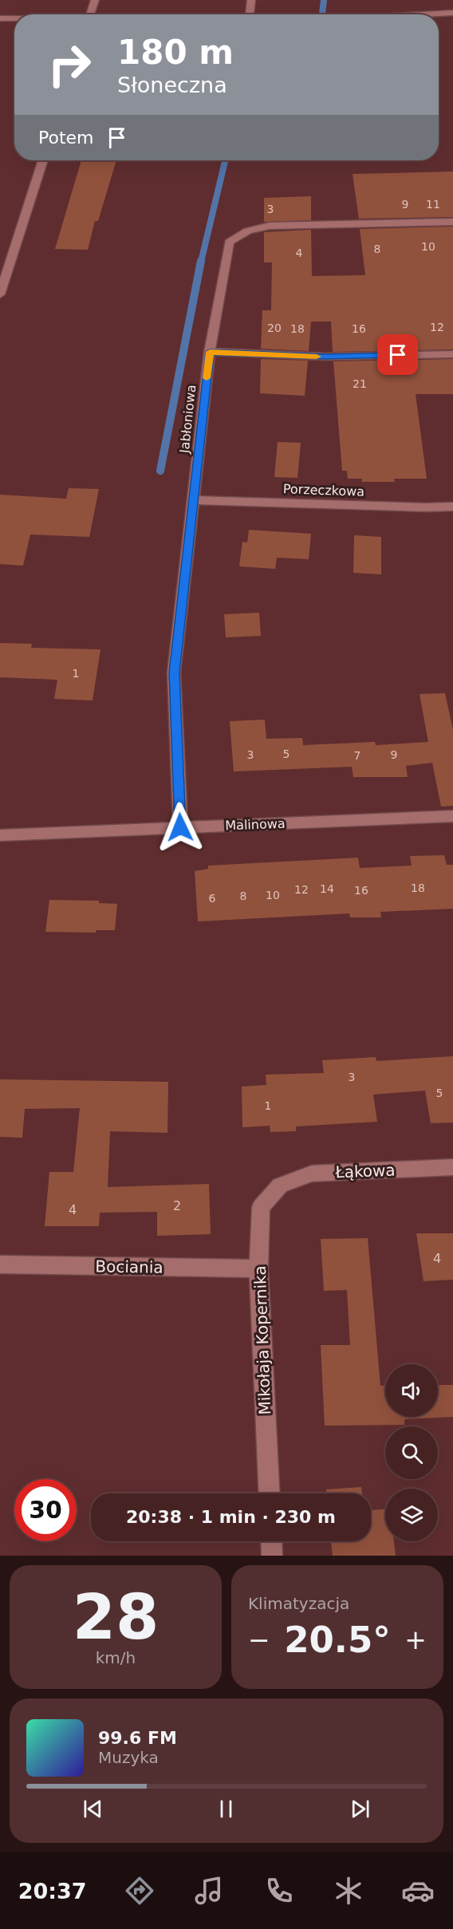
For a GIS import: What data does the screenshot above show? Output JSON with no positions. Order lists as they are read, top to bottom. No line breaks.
{"streets":{"street":["Jabłoniowa","Porzeczkowa","Malinowa","Łąkowa","Bociania","Mikołaja Kopernika"]},"crossings":[["Jabłoniowa","Porzeczkowa"],["Jabłoniowa","Malinowa"],["Łąkowa","Mikołaja Kopernika"],["Bociania","Mikołaja Kopernika"]],"house_numbers":["9","11","3","10","8","4","12","20","18","16","21","1","5","3","9","7","18","14","12","16","10","8","6","3","5","1","2","4","4"],"page":{"turn":["180 m","Słoneczna"],"then":"Potem","limit":"30","trip":"20:38 · 1 min · 230 m","tile":[["28","km/h"],"Klimatyzacja"],"heat":["−","20.5°","+"],"song":["99.6 FM","Muzyka"],"tabs":"20:37"}}
